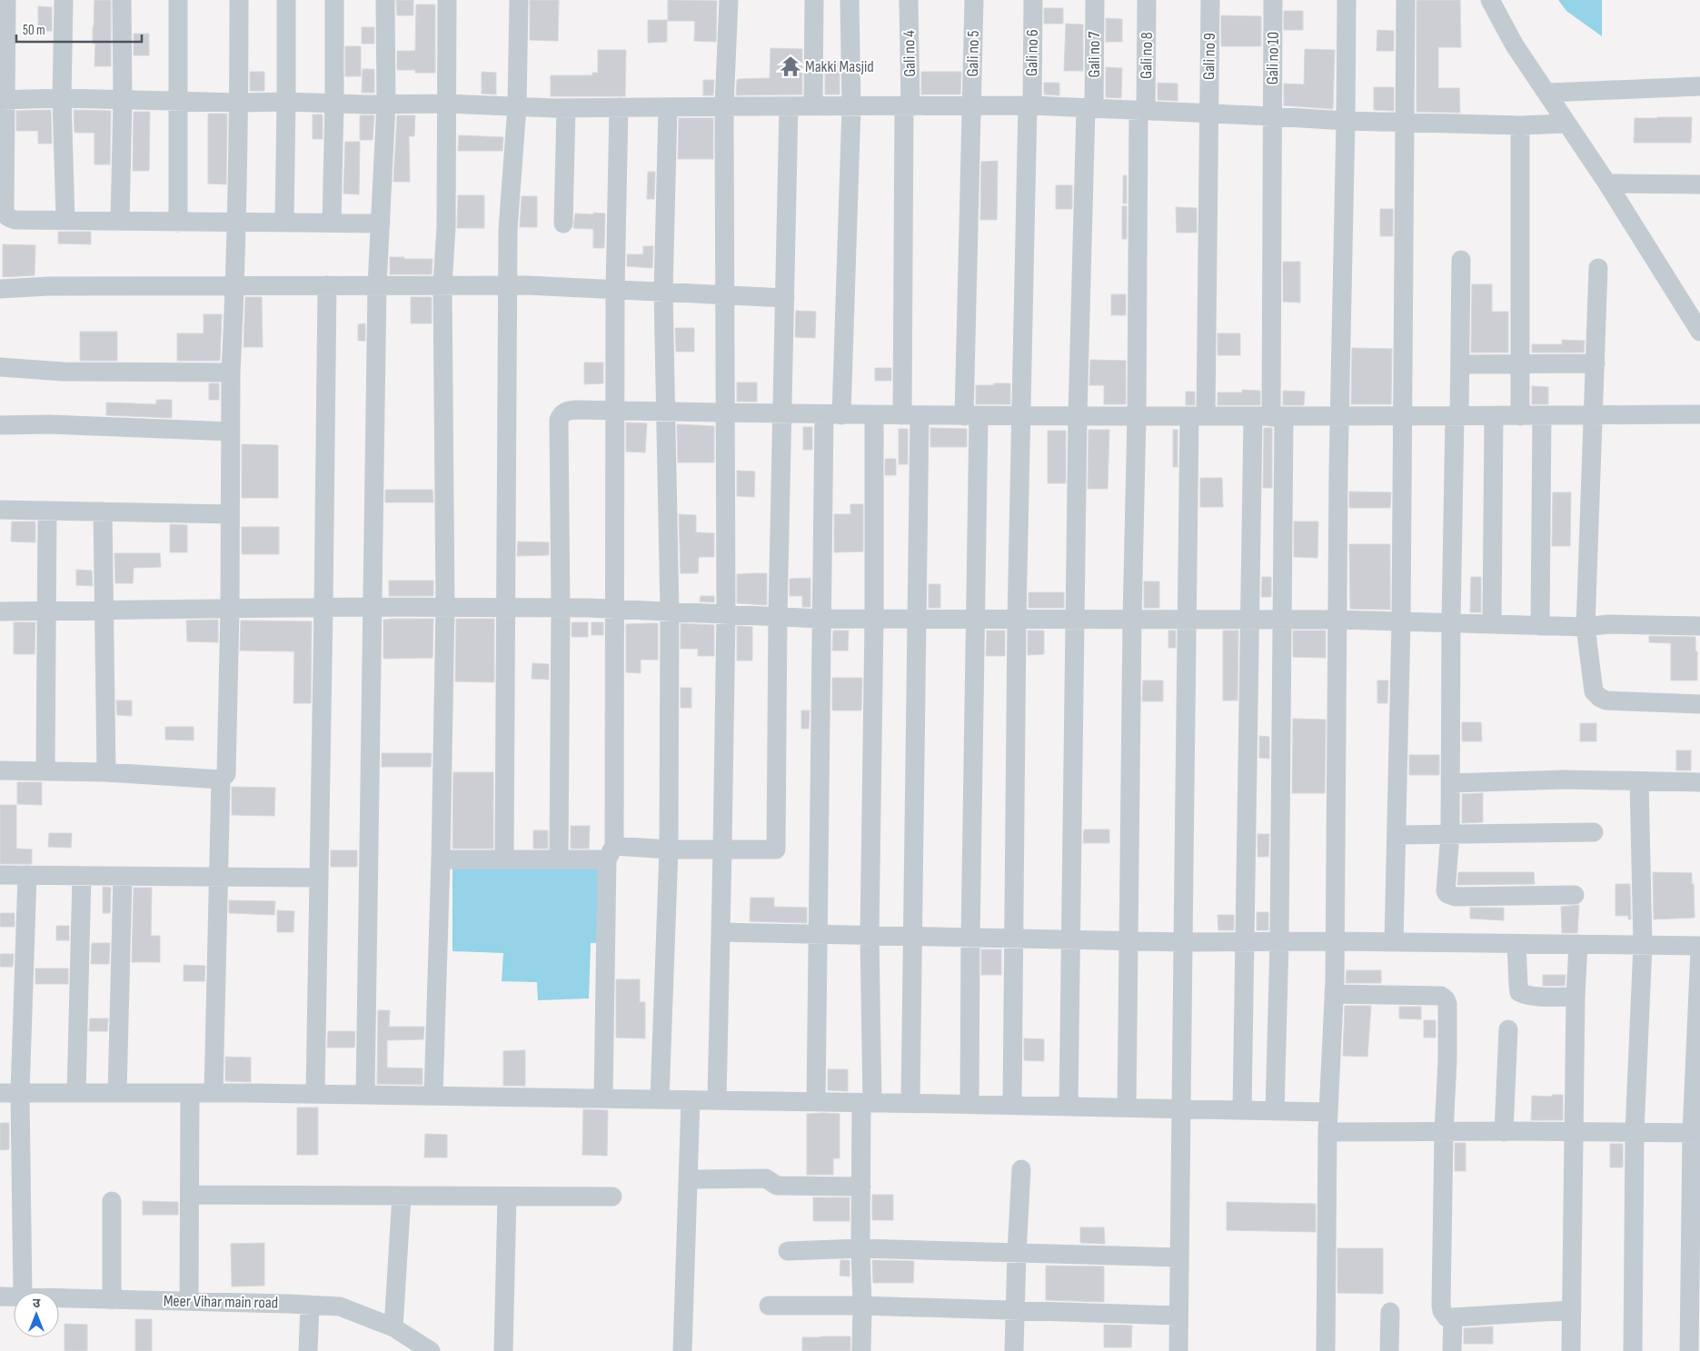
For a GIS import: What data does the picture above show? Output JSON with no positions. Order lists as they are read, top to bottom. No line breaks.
{"streets":{"street":["Gali no 6","Gali no 4","Gali no 5","Gali no 7","Gali no 8","Gali no 9","Gali no 10","Meer Vihar main road"]},"places":{"temple":["Makki Masjid"]},"scale_bar":"50 m","north":"top"}
